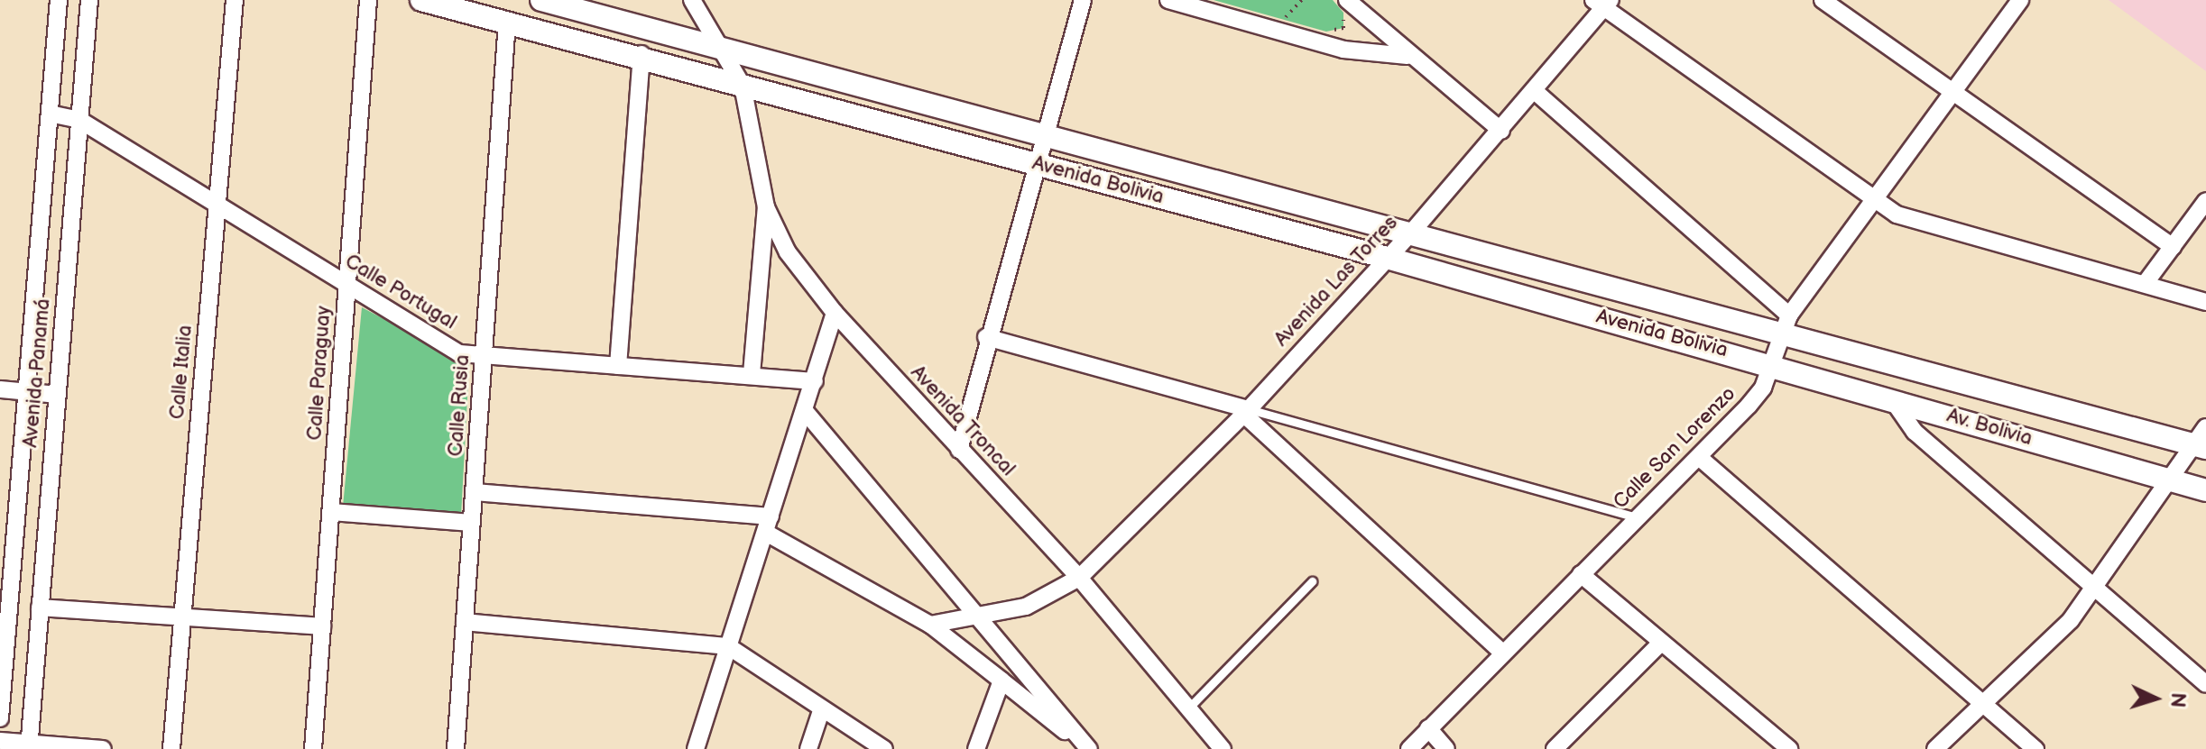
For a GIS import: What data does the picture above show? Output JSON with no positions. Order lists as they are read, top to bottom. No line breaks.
{"streets":{"street":["Avenida Bolivia","Avenida Las Torres","Calle Portugal","Calle Italia","Avenida Panamá","Calle Paraguay","Calle Rusia","Avenida Troncal","Av. Bolivia","Calle San Lorenzo"]},"crossings":[["Avenida Bolivia","Avenida Las Torres"],["Avenida Bolivia","Calle Rusia"],["Avenida Bolivia","Avenida Troncal"],["Avenida Bolivia","Av. Bolivia"],["Avenida Bolivia","Calle San Lorenzo"],["Avenida Las Torres","Avenida Troncal"],["Calle Portugal","Calle Italia"],["Calle Portugal","Avenida Panamá"],["Calle Portugal","Calle Paraguay"],["Calle Portugal","Calle Rusia"],["Av. Bolivia","Calle San Lorenzo"]],"north":"right"}
